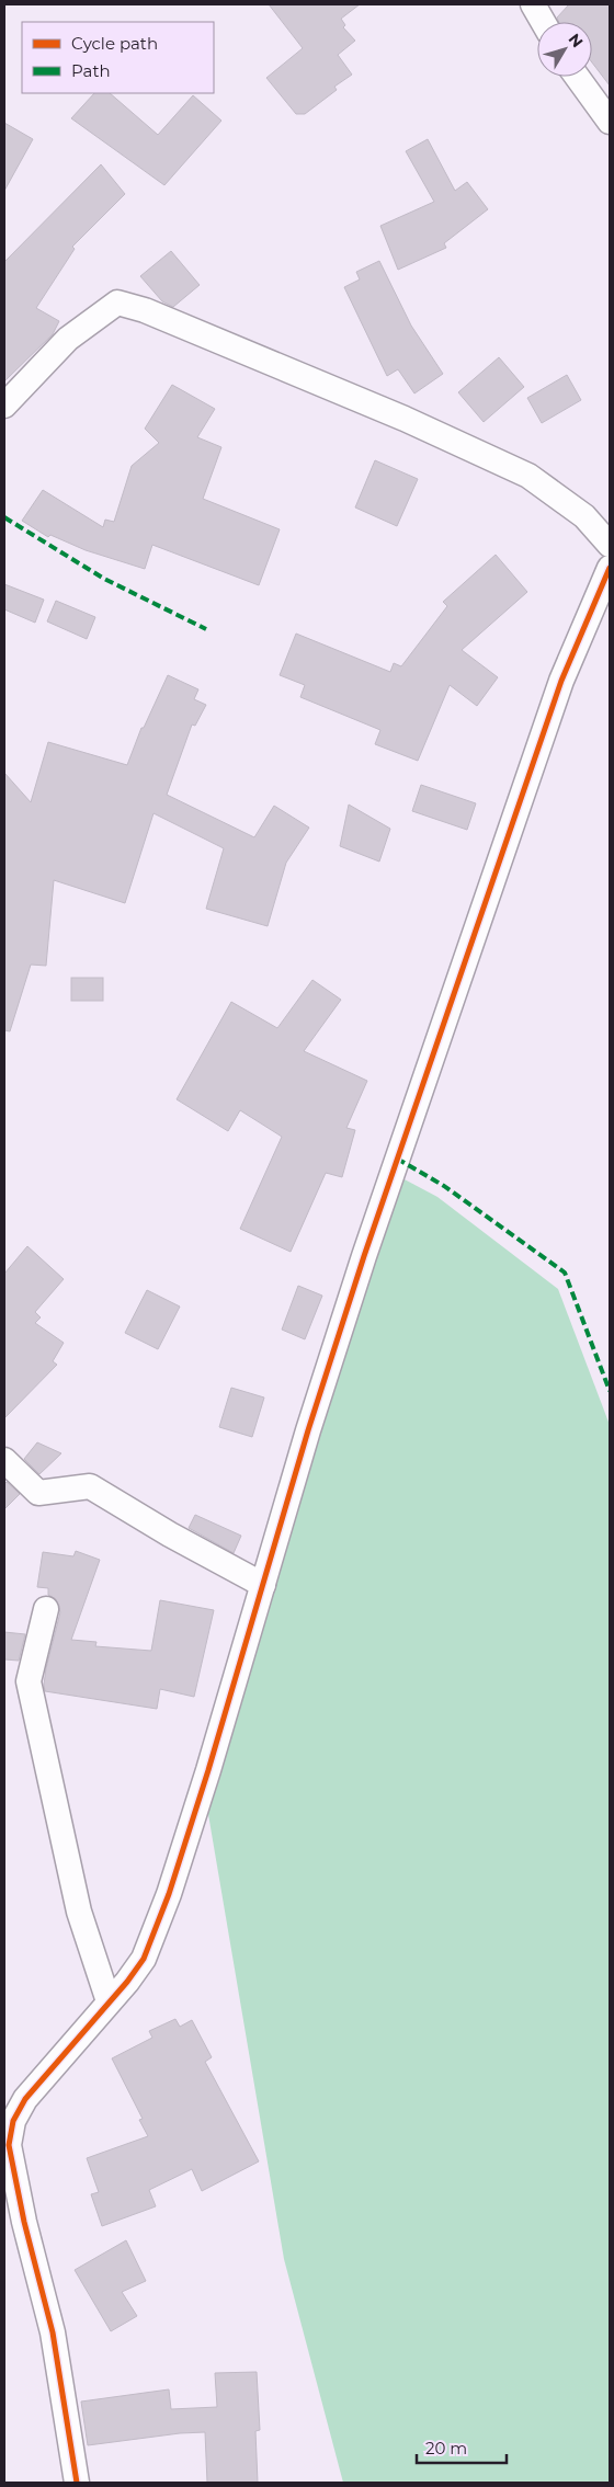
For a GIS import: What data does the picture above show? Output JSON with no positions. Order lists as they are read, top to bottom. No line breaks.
{"legend":["Cycle path","Path"],"scale_bar":"20 m","north":"top right"}
